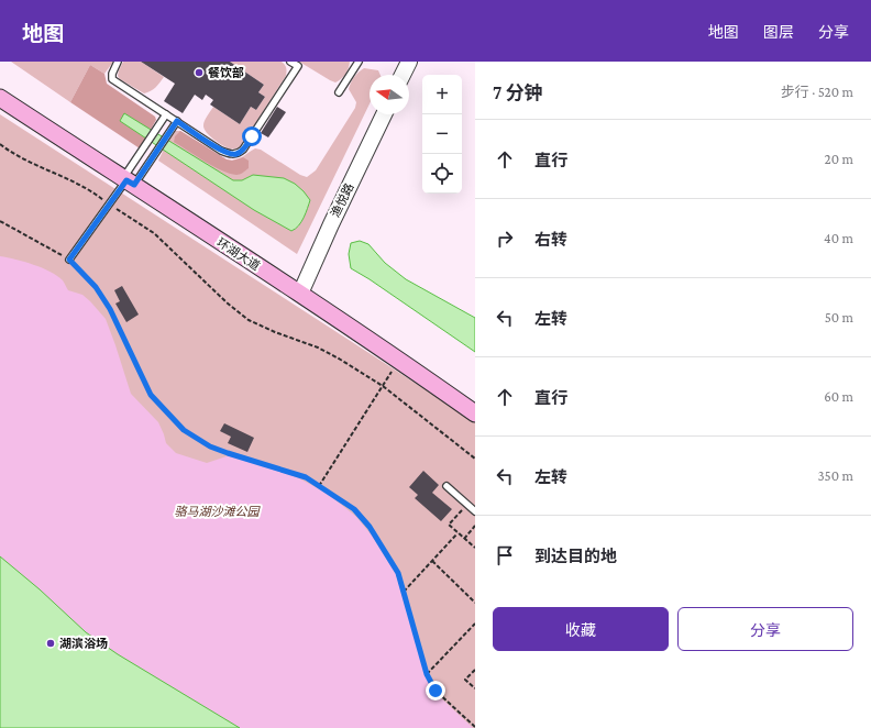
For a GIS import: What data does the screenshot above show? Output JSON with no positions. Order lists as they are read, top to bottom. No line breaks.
{"streets":{"main road":["环湖大道"],"street":["渔悦路"]},"crossings":[["渔悦路","环湖大道"]],"parks":["骆马湖沙滩公园"],"places":["餐饮部","湖滨浴场"],"north":"left","page":{"header":"地图","nav":["地图","图层","分享"],"heading":["7 分钟","步行 · 520 m"],"map_buttons":["+","−"],"list":[["直行","20 m"],["右转","40 m"],["左转","50 m"],["直行","60 m"],["左转","350 m"],"到达目的地"],"buttons":["收藏","分享"]}}
